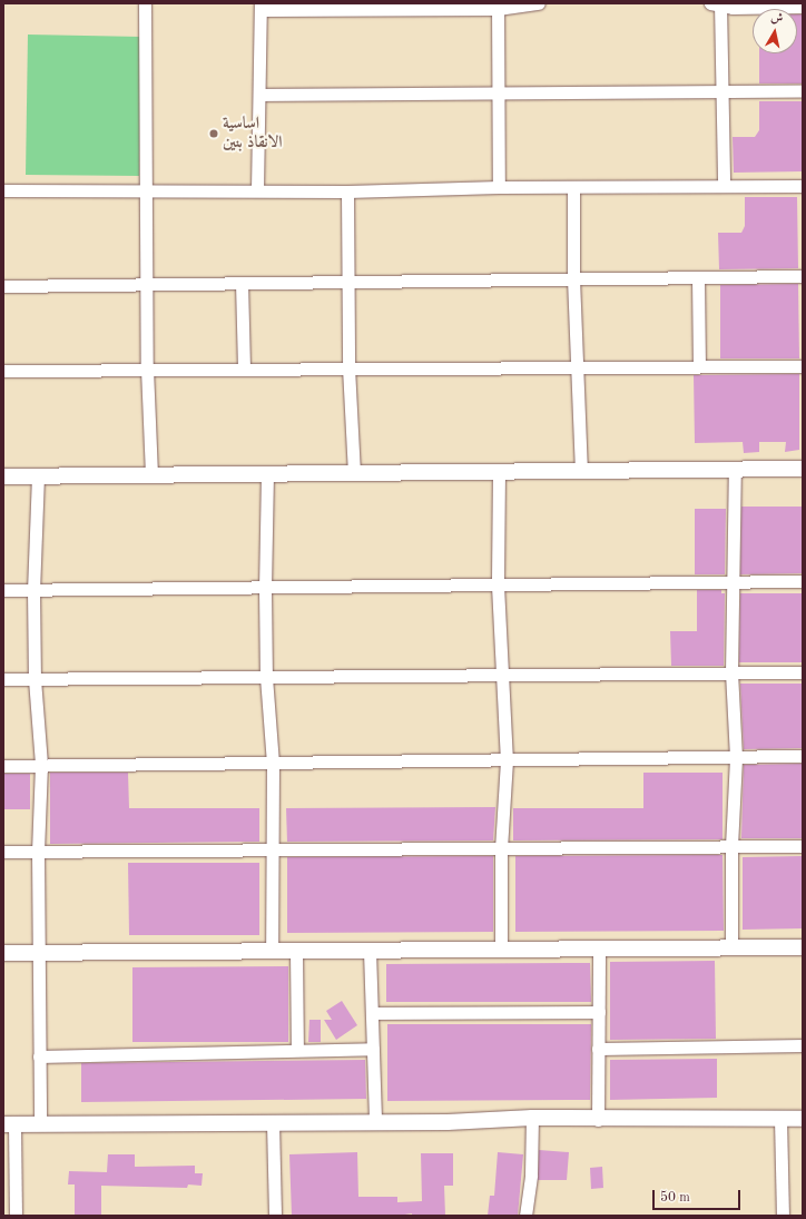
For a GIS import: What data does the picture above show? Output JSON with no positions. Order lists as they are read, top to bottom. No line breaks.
{"places":["اساسية الانقاذ بنين"],"scale_bar":"50 m","north":"top"}
